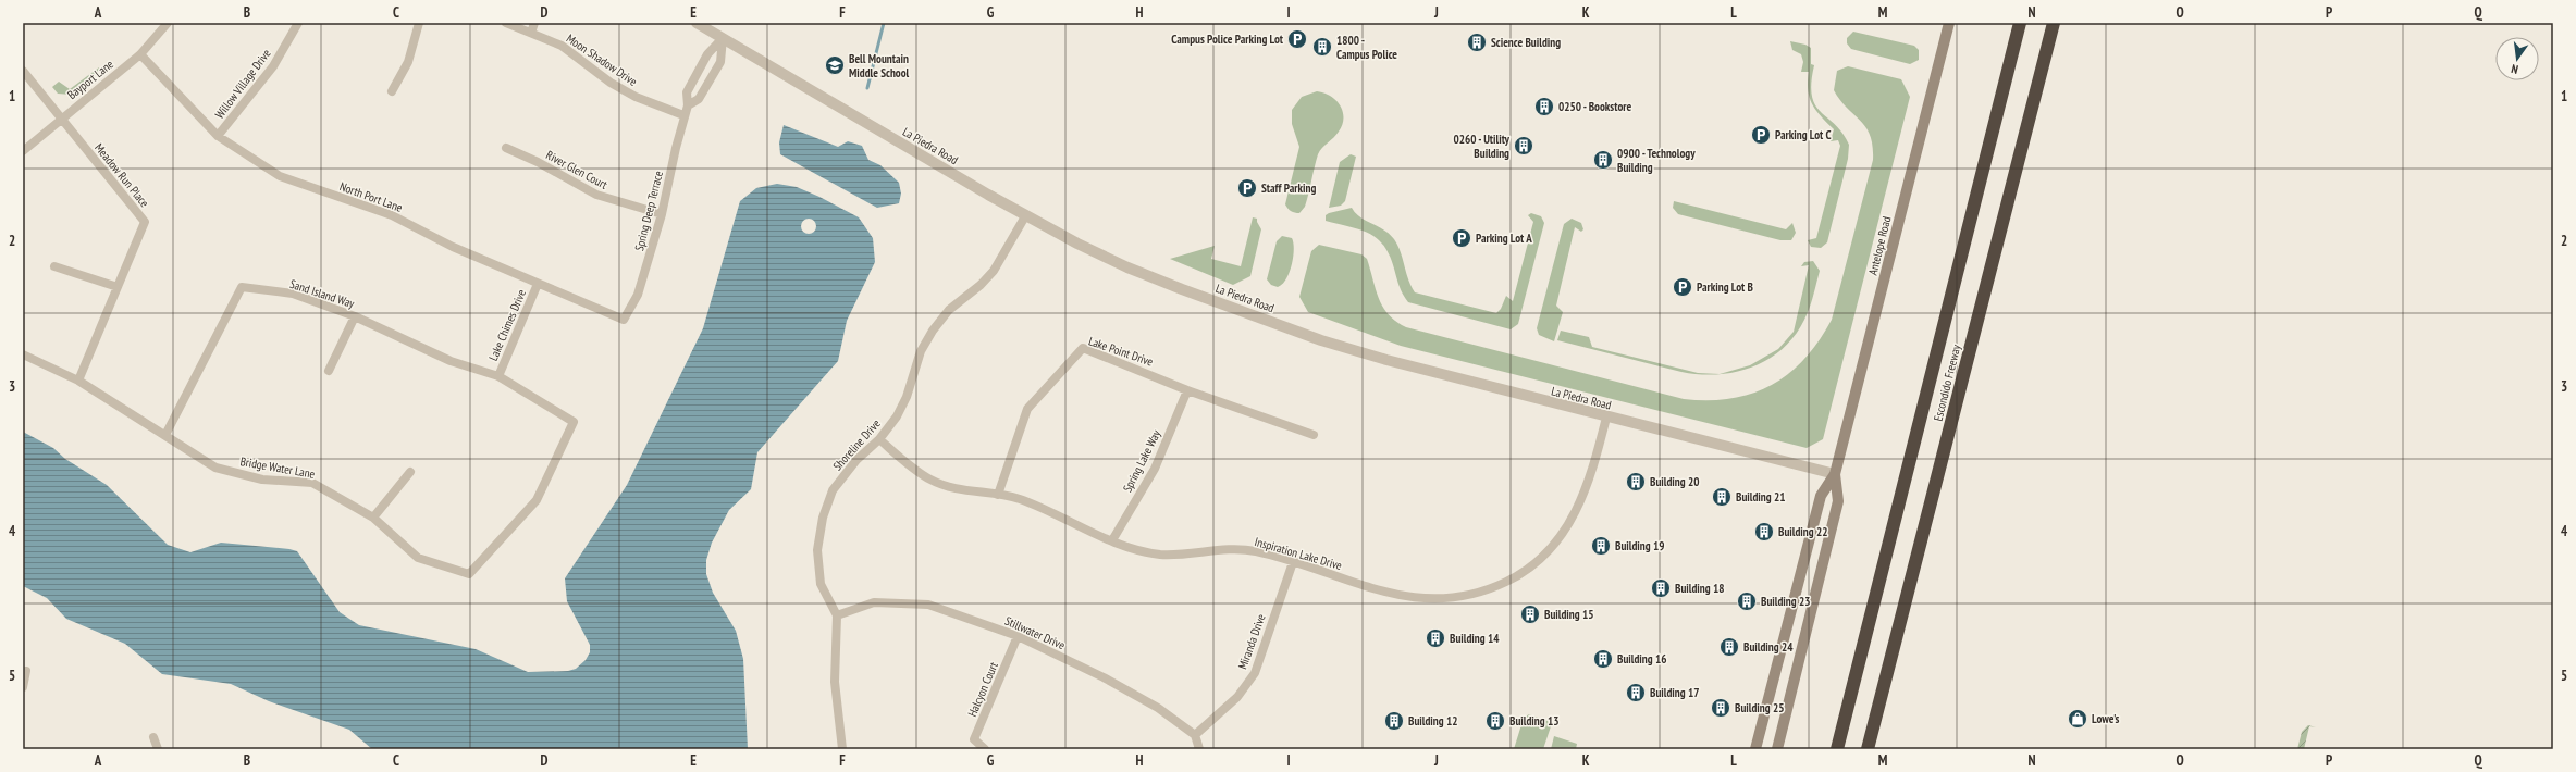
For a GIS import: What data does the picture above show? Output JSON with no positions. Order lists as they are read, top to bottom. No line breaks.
{"streets":{"highway":["Escondido Freeway"],"main road":["Antelope Road"],"street":["Moon Shadow Drive","Bayport Lane","Willow Village Drive","La Piedra Road","River Glen Court","Meadow Run Place","North Port Lane","Spring Deep Terrace","Sand Island Way","Lake Chimes Drive","Lake Point Drive","Shoreline Drive","Spring Lake Way","Bridge Water Lane","Inspiration Lake Drive","Stillwater Drive","Miranda Drive","Halcyon Court"]},"crossings":[["Moon Shadow Drive","Spring Deep Terrace"],["Bayport Lane","Meadow Run Place"],["Bayport Lane","North Port Lane"],["Willow Village Drive","North Port Lane"],["La Piedra Road","Spring Deep Terrace"],["La Piedra Road","Antelope Road"],["La Piedra Road","Shoreline Drive"],["La Piedra Road","Inspiration Lake Drive"],["River Glen Court","Spring Deep Terrace"],["Meadow Run Place","Bridge Water Lane"],["North Port Lane","Spring Deep Terrace"],["North Port Lane","Lake Chimes Drive"],["Sand Island Way","Lake Chimes Drive"],["Sand Island Way","Bridge Water Lane"],["Lake Chimes Drive","Bridge Water Lane"],["Lake Point Drive","Spring Lake Way"],["Lake Point Drive","Inspiration Lake Drive"],["Shoreline Drive","Inspiration Lake Drive"],["Shoreline Drive","Stillwater Drive"],["Spring Lake Way","Inspiration Lake Drive"],["Inspiration Lake Drive","Miranda Drive"],["Stillwater Drive","Miranda Drive"],["Stillwater Drive","Halcyon Court"]],"places":{"parking":["Campus Police Parking Lot","Parking Lot C","Staff Parking","Parking Lot A","Parking Lot B"],"building":["Science Building","1800 - Campus Police","0250 - Bookstore","0260 - Utility Building","0900 - Technology Building","Building 20","Building 21","Building 22","Building 19","Building 18","Building 23","Building 15","Building 14","Building 24","Building 16","Building 17","Building 25","Building 12","Building 13"],"school or university":["Bell Mountain Middle School"],"shop":["Lowe's"]},"north":"bottom","grid":{"columns":["A","B","C","D","E","F","G","H","I","J","K","L","M","N","O","P","Q"],"rows":["1","2","3","4","5"]}}
